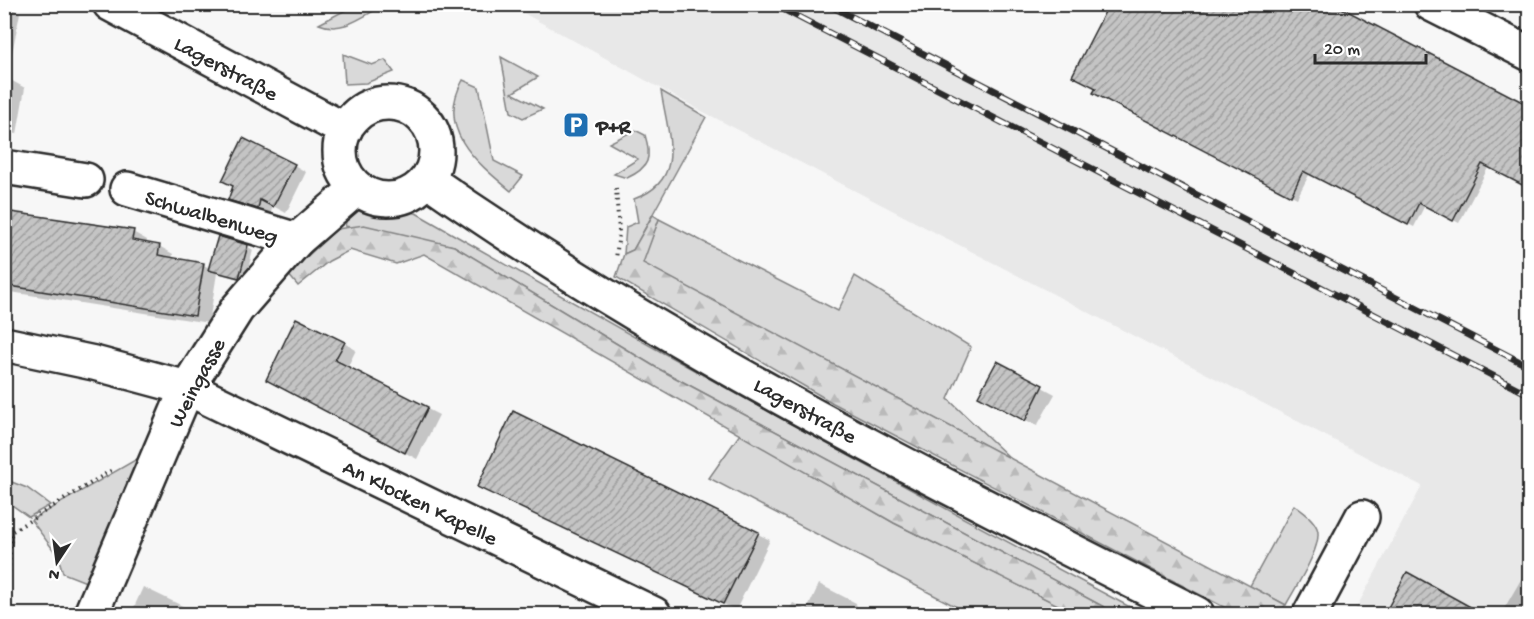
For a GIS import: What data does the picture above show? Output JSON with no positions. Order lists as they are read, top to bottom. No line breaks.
{"streets":{"street":["Lagerstraße","Schwalbenweg","Weingasse","An Klocken Kapelle"]},"crossings":[["Lagerstraße","Weingasse"],["Schwalbenweg","Weingasse"],["Weingasse","An Klocken Kapelle"]],"places":{"parking":["P+R"]},"scale_bar":"20 m","north":"bottom"}
